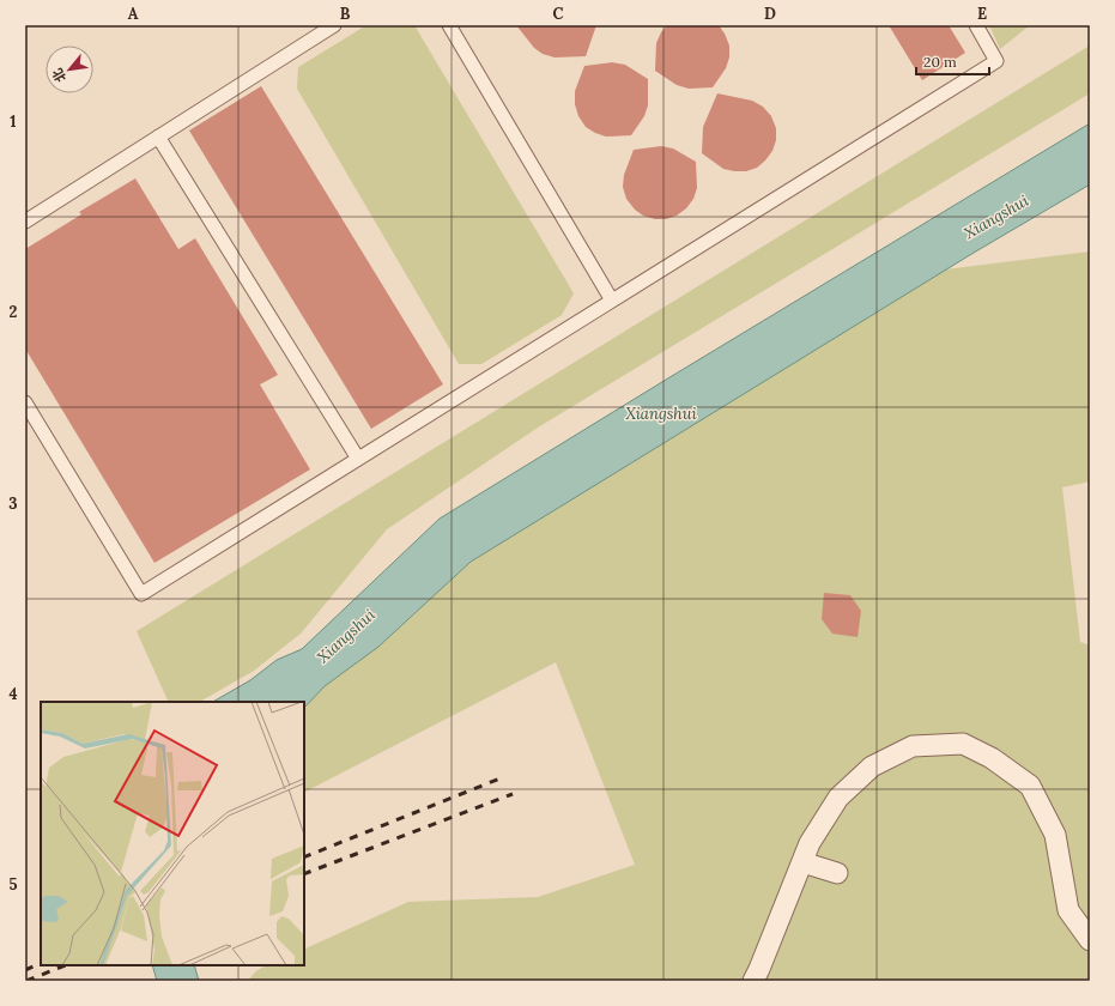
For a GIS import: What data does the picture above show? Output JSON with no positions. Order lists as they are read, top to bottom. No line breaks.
{"water":["Xiangshui"],"scale_bar":"20 m","north":"bottom left","grid":{"columns":["A","B","C","D","E"],"rows":["1","2","3","4","5"]}}
